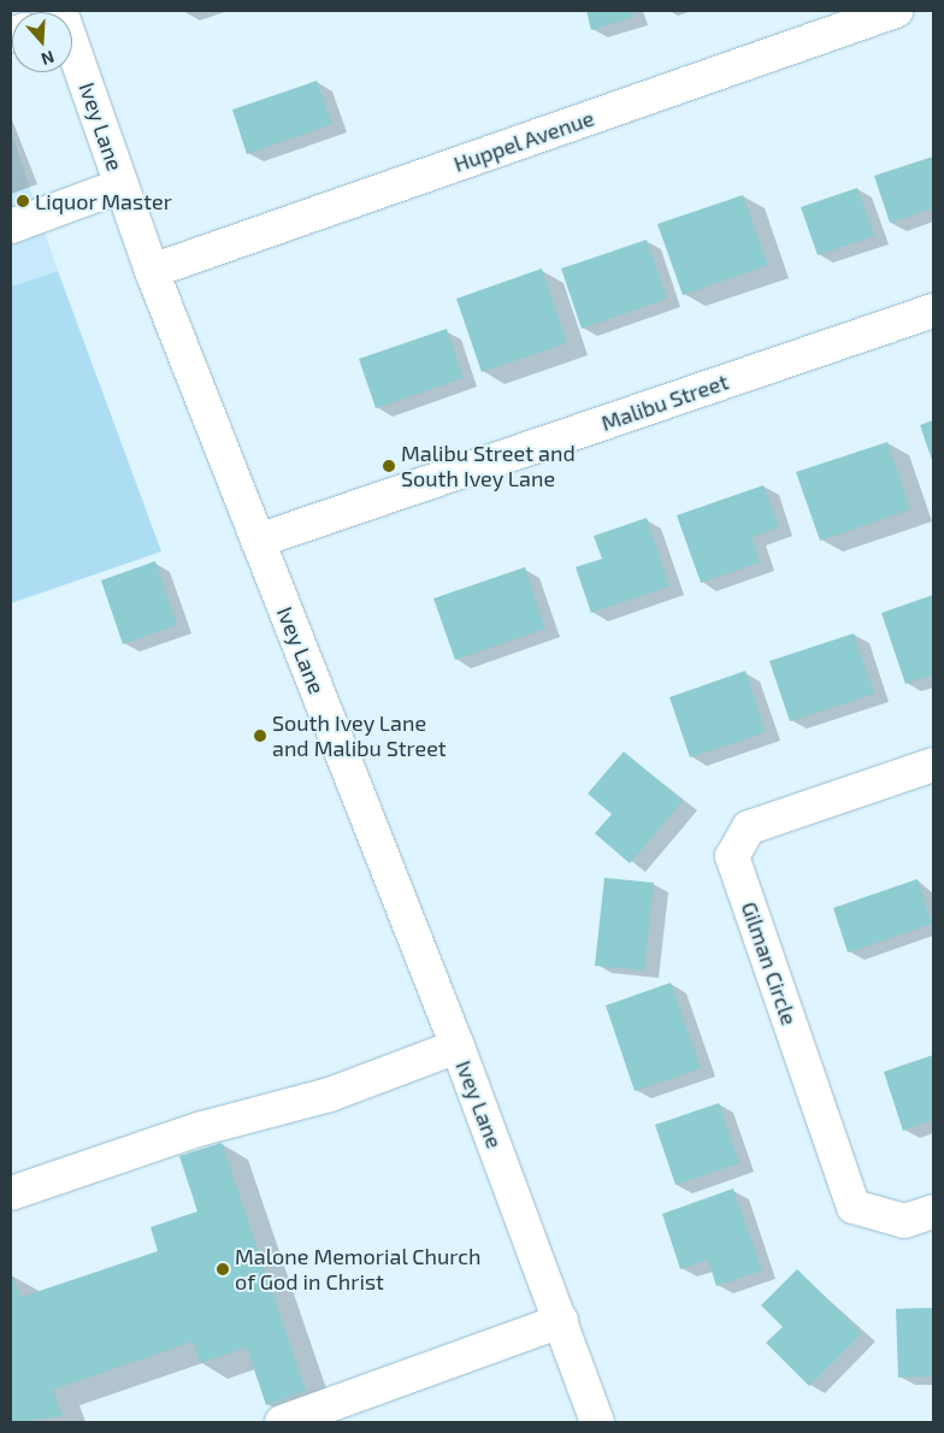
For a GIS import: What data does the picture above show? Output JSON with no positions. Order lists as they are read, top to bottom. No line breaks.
{"streets":{"street":["Ivey Lane","Huppel Avenue","Malibu Street","Gilman Circle"]},"crossings":[["Ivey Lane","Huppel Avenue"],["Ivey Lane","Malibu Street"]],"places":["Liquor Master","Malibu Street and South Ivey Lane","South Ivey Lane and Malibu Street","Malone Memorial Church of God in Christ"],"north":"bottom"}
